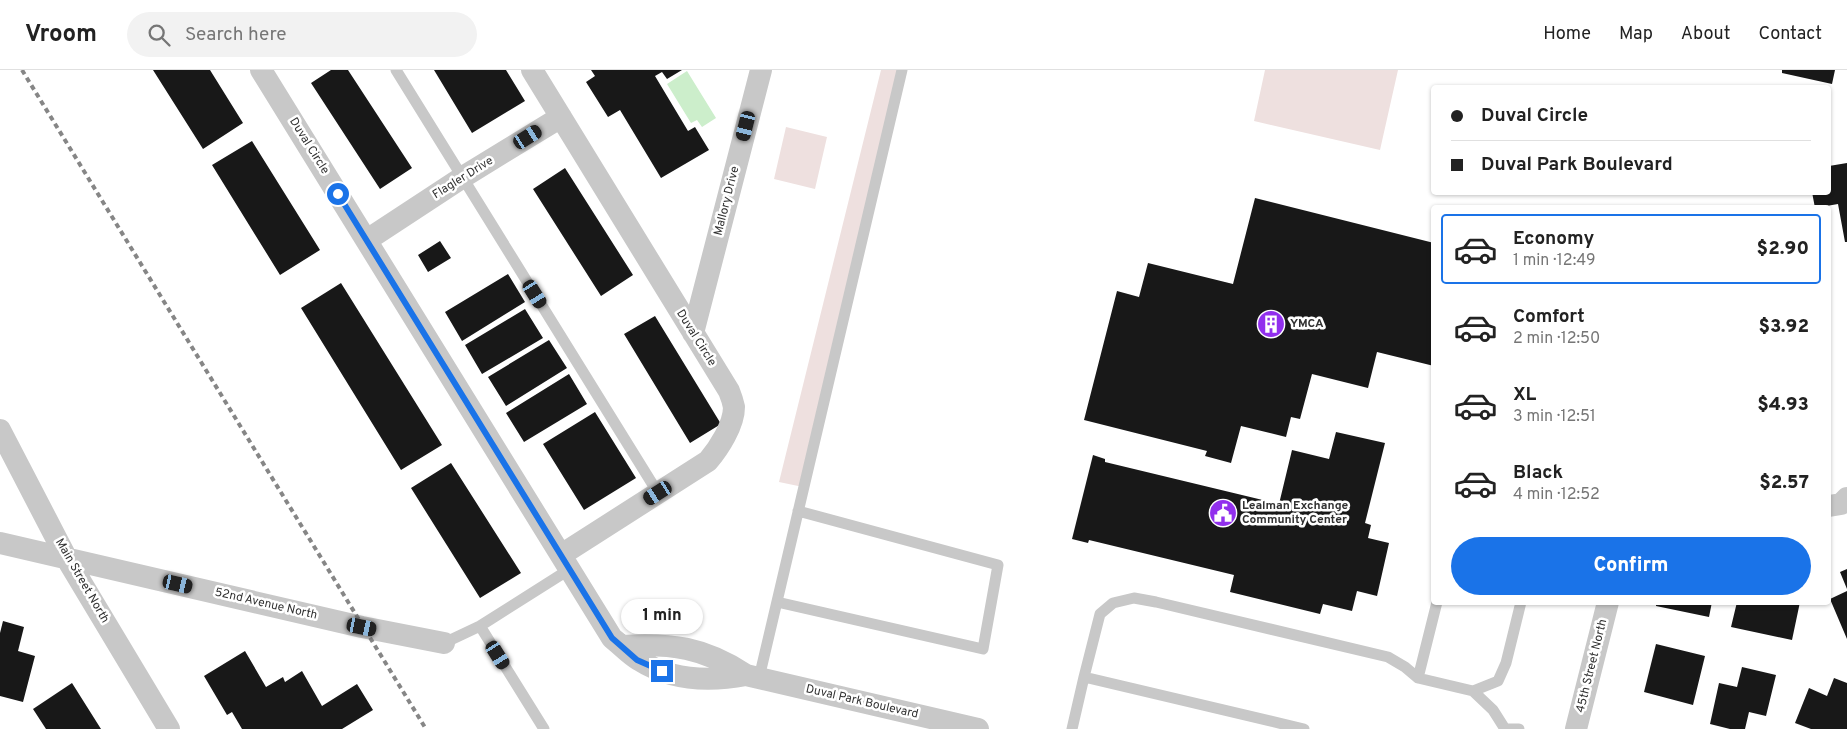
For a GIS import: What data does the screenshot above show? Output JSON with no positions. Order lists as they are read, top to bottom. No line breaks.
{"streets":{"street":["Duval Circle","Flagler Drive","Mallory Drive","Main Street North","52nd Avenue North","45th Street North","Duval Park Boulevard"]},"crossings":[["Duval Circle","Flagler Drive"],["Duval Circle","Mallory Drive"],["Duval Circle","Duval Park Boulevard"],["Main Street North","52nd Avenue North"]],"places":{"building":["YMCA"],"public building":["Lealman Exchange Community Center"]},"page":{"header":"Vroom","search":"Search here","nav":["Home","Map","About","Contact"],"banner":["Duval Circle","Duval Park Boulevard"],"list":[{"name":"Economy","note":"1 min · 12:49","value":"$2.90"},{"name":"Comfort","note":"2 min · 12:50","value":"$3.92"},{"name":"XL","note":"3 min · 12:51","value":"$4.93"},{"name":"Black","note":"4 min · 12:52","value":"$2.57"}],"buttons":"Confirm","bubble":"1 min"}}
